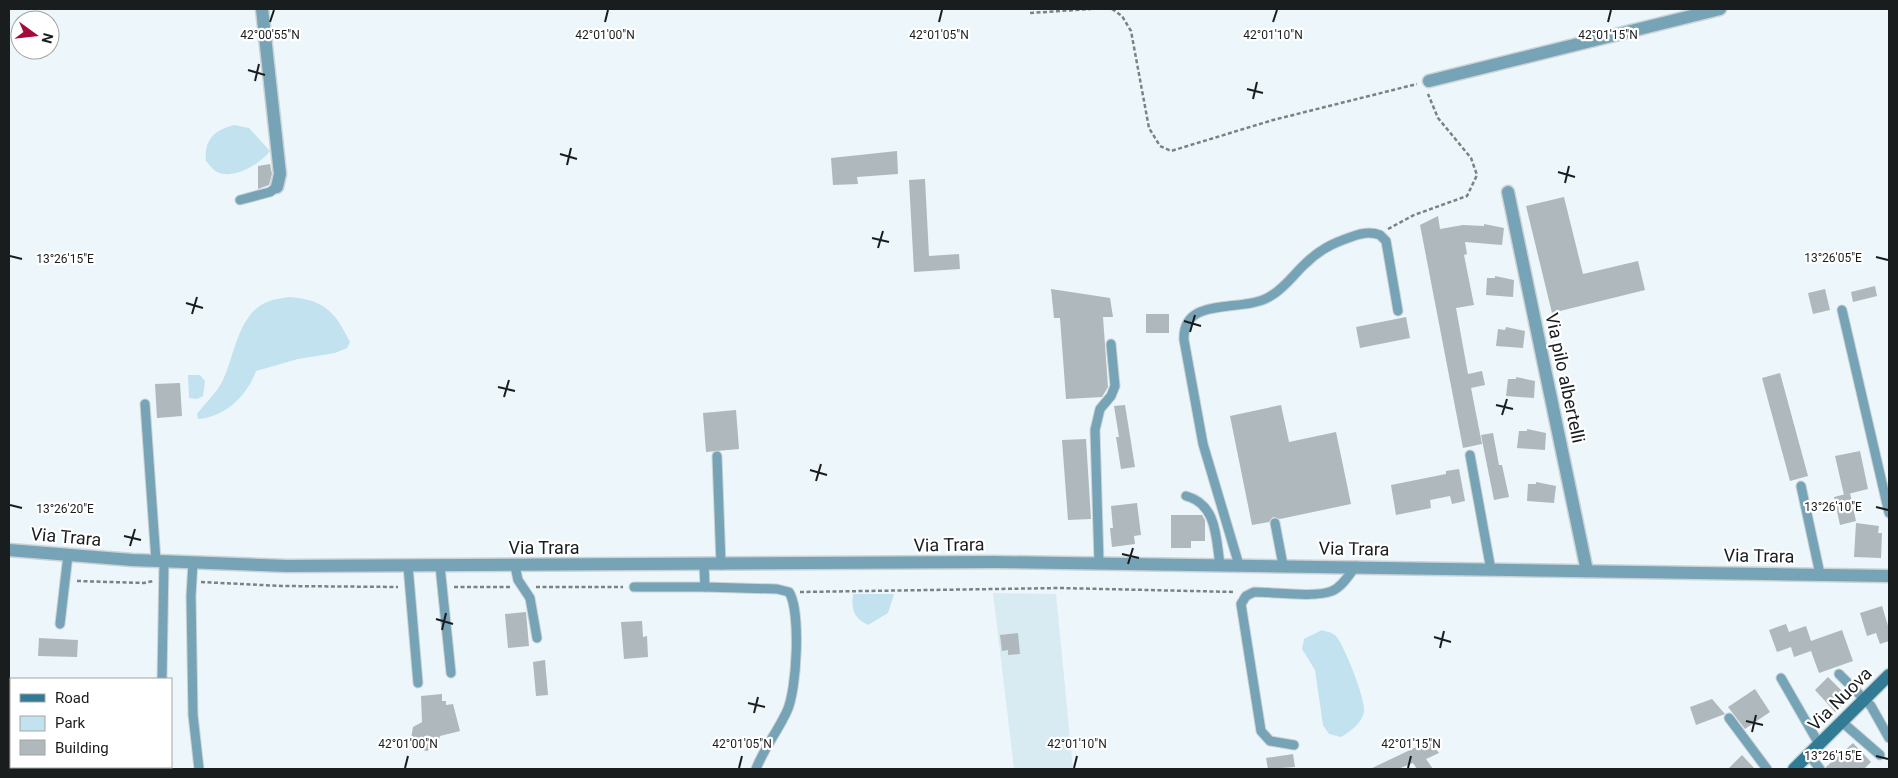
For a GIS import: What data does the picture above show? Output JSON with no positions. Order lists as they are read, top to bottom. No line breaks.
{"streets":{"main road":["Via Nuova"],"street":["Via pilo albertelli","Via Trara"]},"crossings":[["Via pilo albertelli","Via Trara"]],"legend":["Road","Park","Building"],"north":"right","coordinates":["42°00'55\"N","42°01'00\"N","42°01'05\"N","42°01'10\"N","42°01'15\"N","13°26'05\"E","13°26'15\"E","13°26'10\"E","13°26'20\"E"]}
